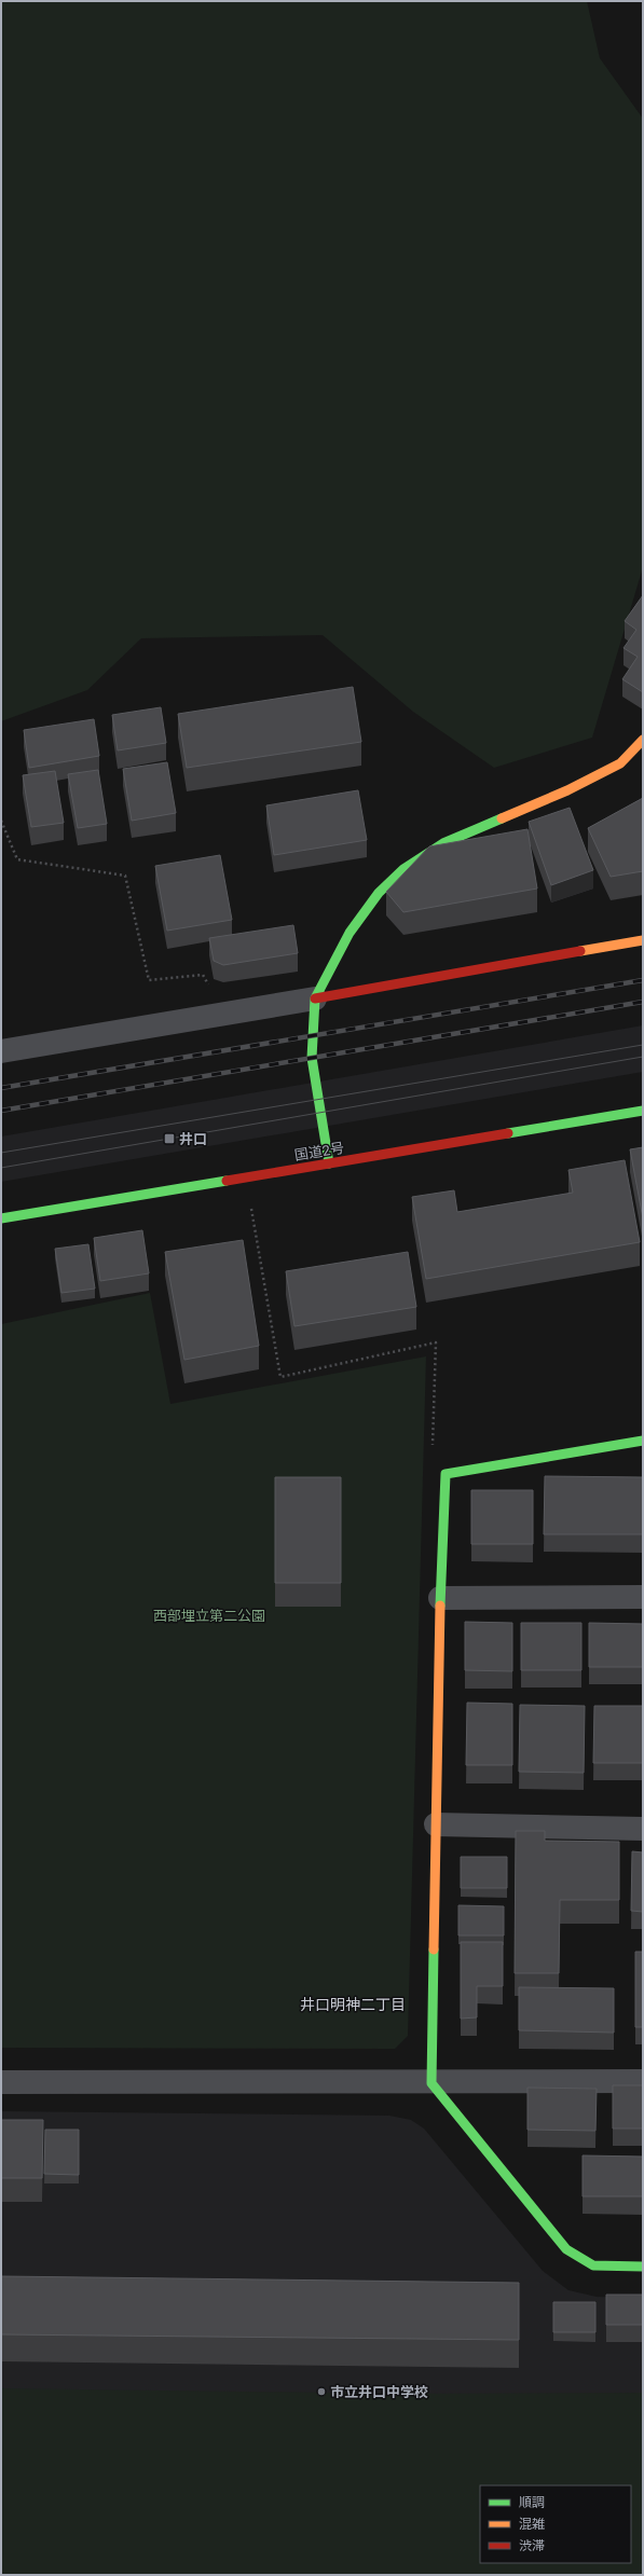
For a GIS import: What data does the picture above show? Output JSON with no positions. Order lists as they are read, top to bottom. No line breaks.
{"streets":{"main road":["国道2号"]},"districts":["井口明神二丁目"],"parks":["西部埋立第二公園"],"places":{"transit":["井口"],"other":["市立井口中学校"]},"legend":["順調","混雑","渋滞"]}
